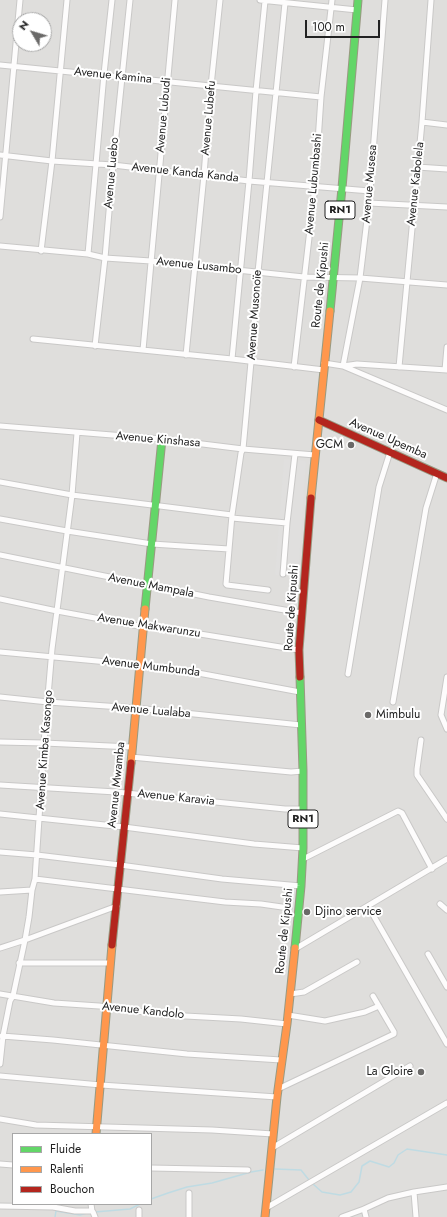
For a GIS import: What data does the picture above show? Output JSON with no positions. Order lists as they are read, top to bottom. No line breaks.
{"streets":{"main road":["RN1","Route de Kipushi","Avenue Upemba","Avenue Mwamba"],"street":["Avenue Kamina","Avenue Lubudi","Avenue Lubefu","Avenue Luebo","Avenue Kanda Kanda","Avenue Lubumbashi","Avenue Musesa","Avenue Kabolela","Avenue Lusambo","Avenue Musonoïe","Avenue Kinshasa","Avenue Mampala","Avenue Makwarunzu","Avenue Mumbunda","Avenue Lualaba","Avenue Kimba Kasongo","Avenue Karavia","Avenue Kandolo"]},"crossings":[["Avenue Kamina","Avenue Lubudi"],["Avenue Kamina","Avenue Lubefu"],["Avenue Kamina","Avenue Luebo"],["Avenue Kamina","Avenue Lubumbashi"],["Avenue Kamina","Avenue Musonoïe"],["Avenue Lubudi","Avenue Kanda Kanda"],["Avenue Lubudi","Avenue Lusambo"],["Avenue Lubefu","Avenue Kanda Kanda"],["Avenue Lubefu","Avenue Lusambo"],["Avenue Luebo","Avenue Kanda Kanda"],["Avenue Luebo","Avenue Lusambo"],["Avenue Kanda Kanda","Avenue Lubumbashi"],["Avenue Kanda Kanda","Avenue Musesa"],["Avenue Kanda Kanda","Route de Kipushi"],["Avenue Kanda Kanda","Avenue Musonoïe"],["Avenue Lubumbashi","Avenue Lusambo"],["Avenue Musesa","Avenue Lusambo"],["Avenue Kabolela","Avenue Lusambo"],["Avenue Lusambo","Route de Kipushi"],["Avenue Lusambo","Avenue Musonoïe"],["Route de Kipushi","Avenue Upemba"],["Route de Kipushi","Avenue Kinshasa"],["Route de Kipushi","Avenue Mampala"],["Route de Kipushi","Avenue Makwarunzu"],["Route de Kipushi","Avenue Mumbunda"],["Route de Kipushi","Avenue Lualaba"],["Route de Kipushi","Avenue Karavia"],["Route de Kipushi","Avenue Kandolo"],["Avenue Musonoïe","Avenue Kinshasa"],["Avenue Kinshasa","Avenue Kimba Kasongo"],["Avenue Kinshasa","Avenue Mwamba"],["Avenue Mampala","Avenue Kimba Kasongo"],["Avenue Mampala","Avenue Mwamba"],["Avenue Makwarunzu","Avenue Kimba Kasongo"],["Avenue Makwarunzu","Avenue Mwamba"],["Avenue Mumbunda","Avenue Kimba Kasongo"],["Avenue Mumbunda","Avenue Mwamba"],["Avenue Lualaba","Avenue Kimba Kasongo"],["Avenue Lualaba","Avenue Mwamba"],["Avenue Kimba Kasongo","Avenue Karavia"],["Avenue Kimba Kasongo","Avenue Kandolo"],["Avenue Mwamba","Avenue Karavia"],["Avenue Mwamba","Avenue Kandolo"]],"places":["GCM","Mimbulu","Djino service","La Gloire"],"legend":["Fluide","Ralenti","Bouchon"],"scale_bar":"100 m","north":"top left"}
